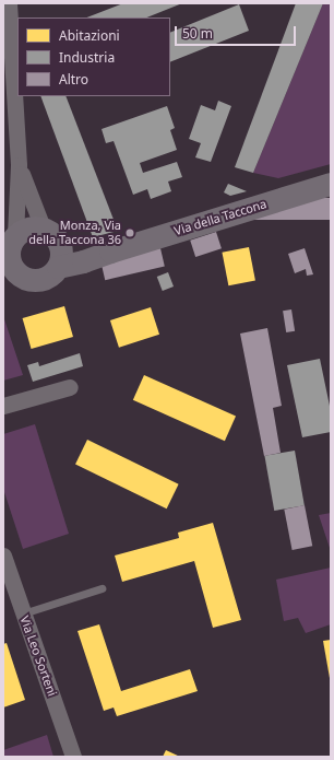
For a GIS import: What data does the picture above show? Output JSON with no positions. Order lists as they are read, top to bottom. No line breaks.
{"streets":{"main road":["Via della Taccona"],"street":["Via Leo Sorteni"]},"places":["Monza, Via della Taccona 36"],"legend":["Abitazioni","Industria","Altro"],"scale_bar":"50 m"}
